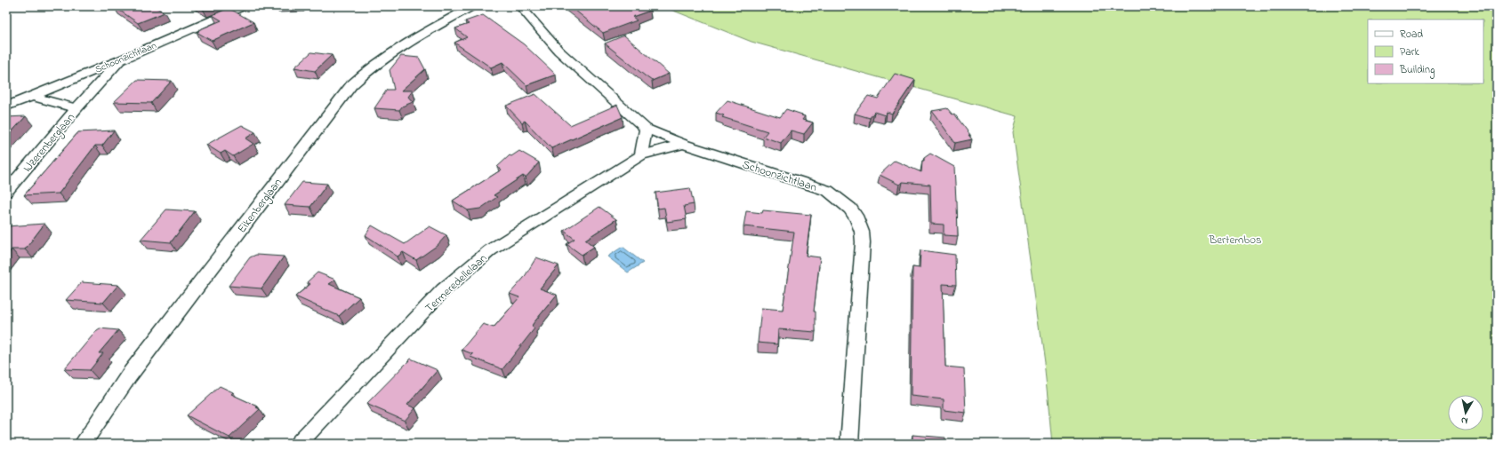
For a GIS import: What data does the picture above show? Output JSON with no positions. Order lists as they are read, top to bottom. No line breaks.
{"streets":{"street":["Schoonzichtlaan","IJzerenberglaan","Eikenberglaan","Termeredellelaan"]},"crossings":[["Schoonzichtlaan","IJzerenberglaan"],["Schoonzichtlaan","Termeredellelaan"]],"parks":["Bertembos"],"legend":["Road","Park","Building"],"north":"bottom"}
